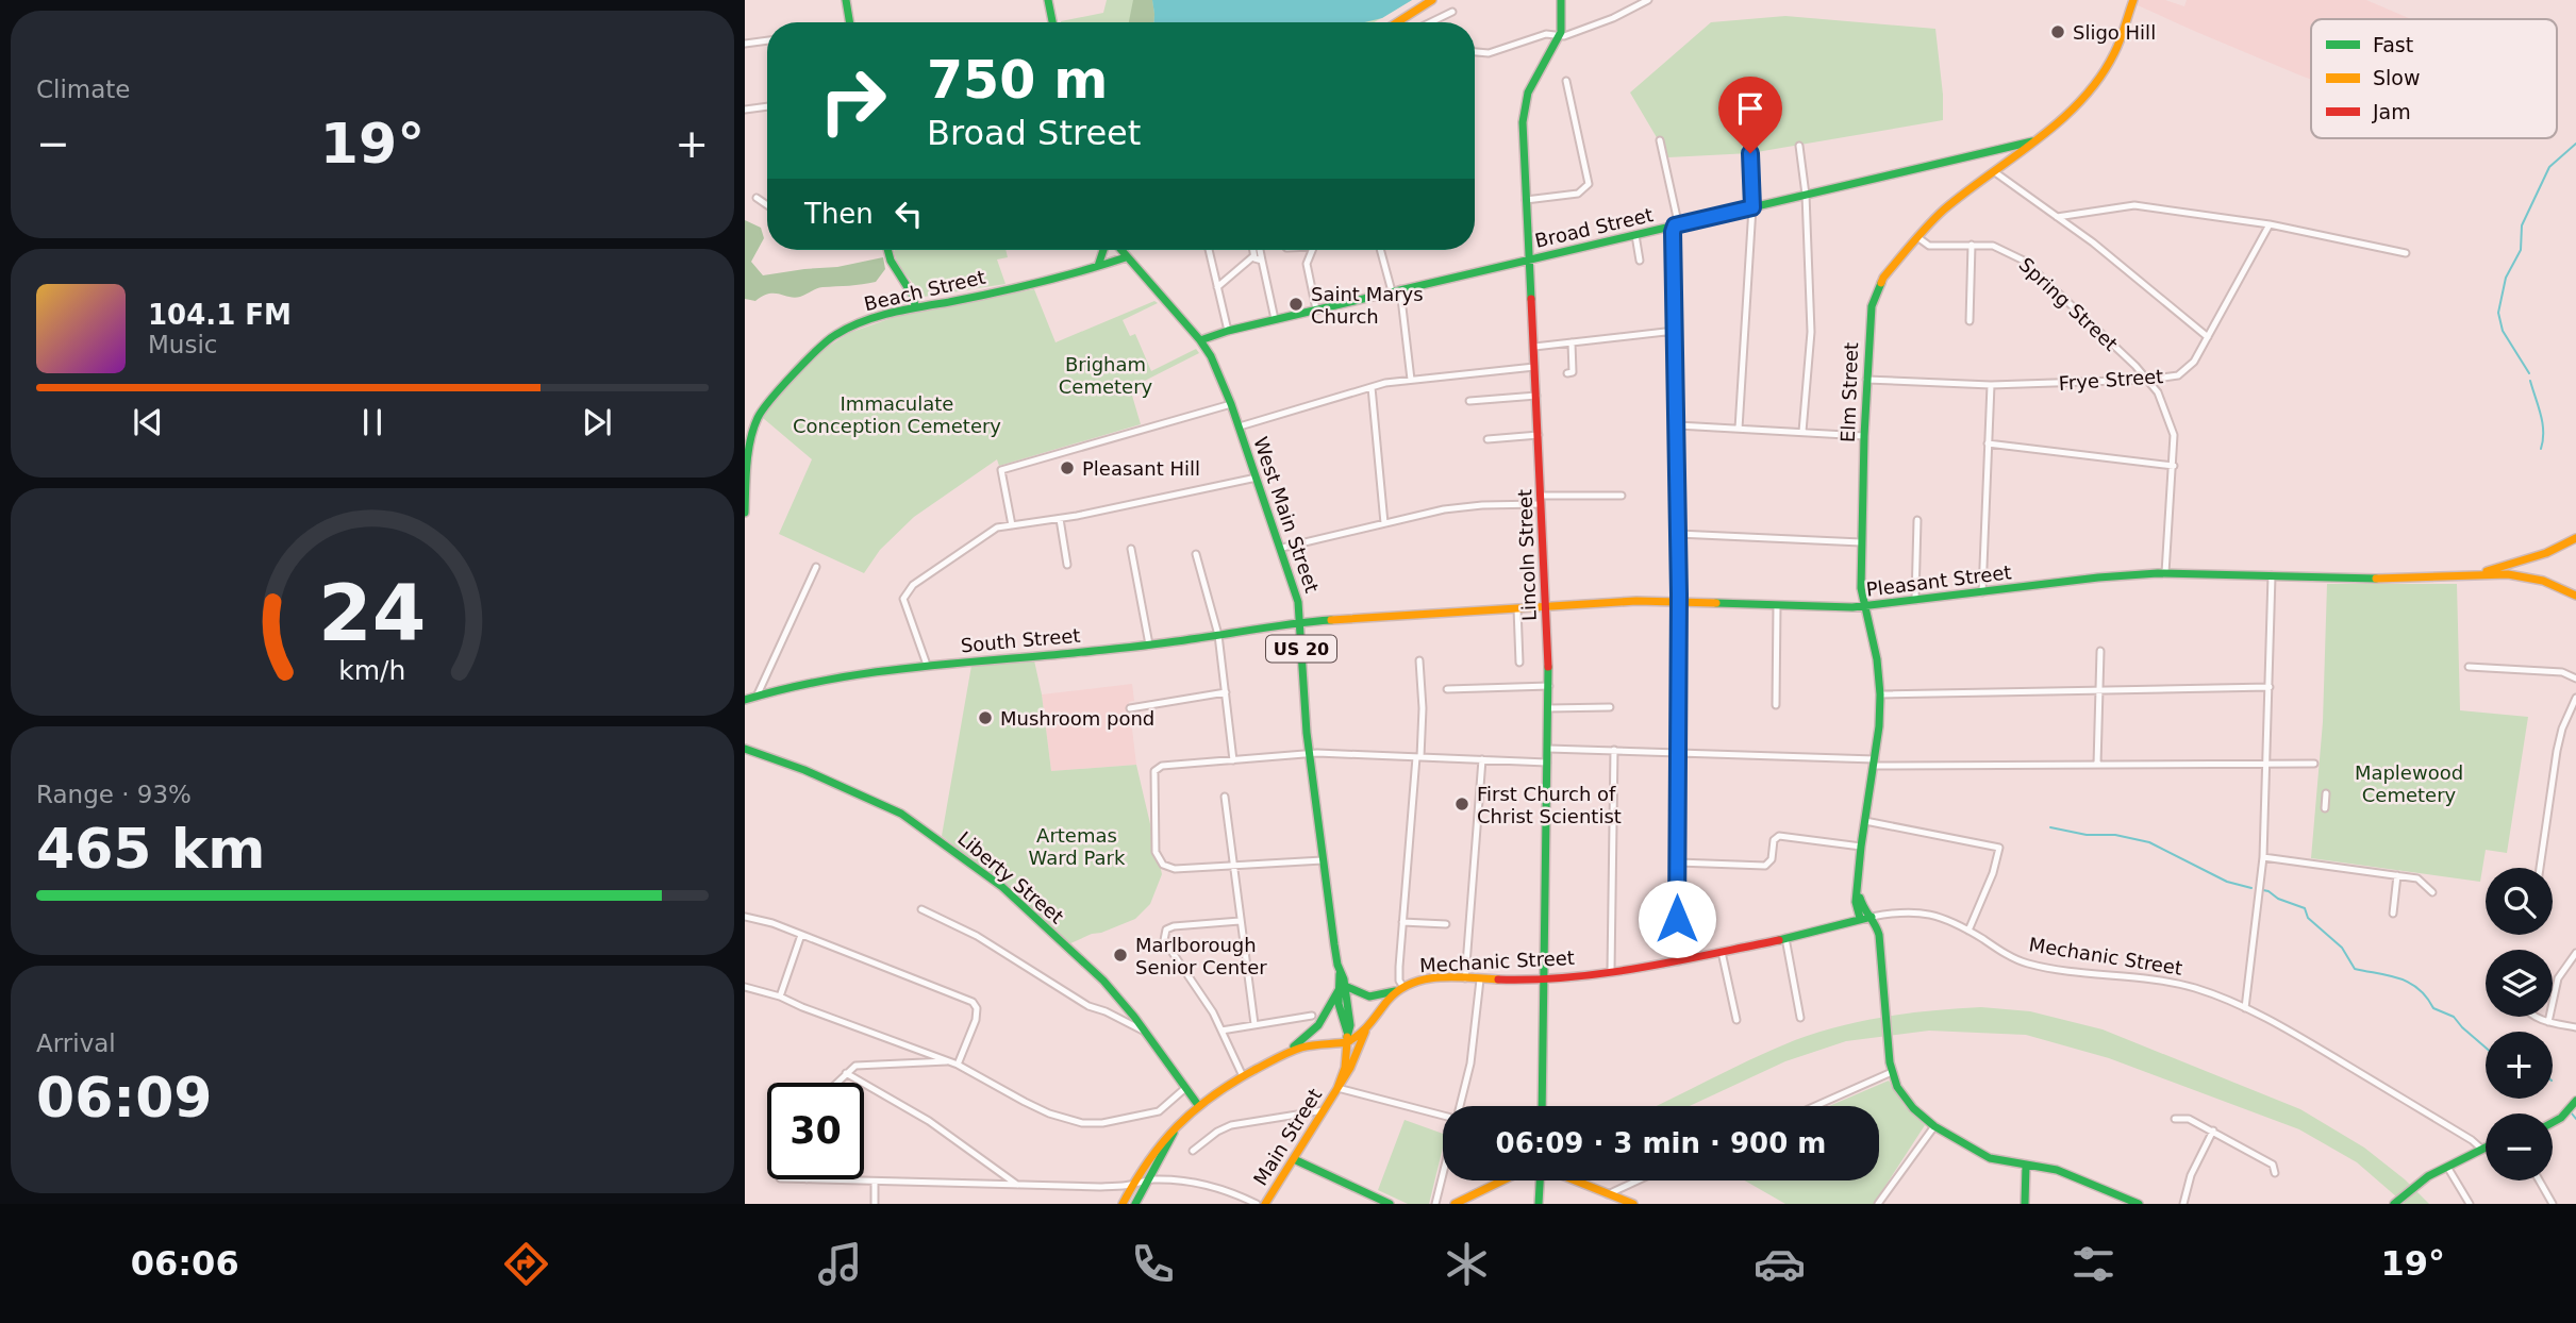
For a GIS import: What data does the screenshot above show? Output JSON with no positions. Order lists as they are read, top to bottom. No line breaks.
{"streets":{"street":["Broad Street","Beach Street","Spring Street","Frye Street","Elm Street","West Main Street","Lincoln Street","Pleasant Street","South Street","US 20","Liberty Street","Mechanic Street","Main Street"]},"crossings":[["Broad Street","Elm Street"],["Broad Street","West Main Street"],["Broad Street","Lincoln Street"],["Beach Street","West Main Street"],["Spring Street","Frye Street"],["Spring Street","Elm Street"],["Spring Street","Pleasant Street"],["Frye Street","Elm Street"],["Elm Street","Pleasant Street"],["Elm Street","Mechanic Street"],["West Main Street","Pleasant Street"],["West Main Street","South Street"],["West Main Street","Mechanic Street"],["West Main Street","Main Street"],["Lincoln Street","Pleasant Street"],["Lincoln Street","Mechanic Street"],["Pleasant Street","South Street"],["Mechanic Street","Main Street"]],"parks":["Brigham Cemetery","Immaculate Conception Cemetery","Maplewood Cemetery","Artemas Ward Park"],"places":["Sligo Hill","Saint Marys Church","Pleasant Hill","Mushroom pond","First Church of Christ Scientist","Marlborough Senior Center"],"legend":["Fast","Slow","Jam"],"page":{"tile":["Climate",["Range · 93%","465 km"],["Arrival","06:09"]],"turn":["750 m","Broad Street"],"heat":["−","19°","+"],"then":"Then","song":["104.1 FM","Music"],"map_buttons":["+","−"],"limit":"30","trip":"06:09 · 3 min · 900 m","tabs":["06:06","19°"],"gauge":["24","km/h"]}}
